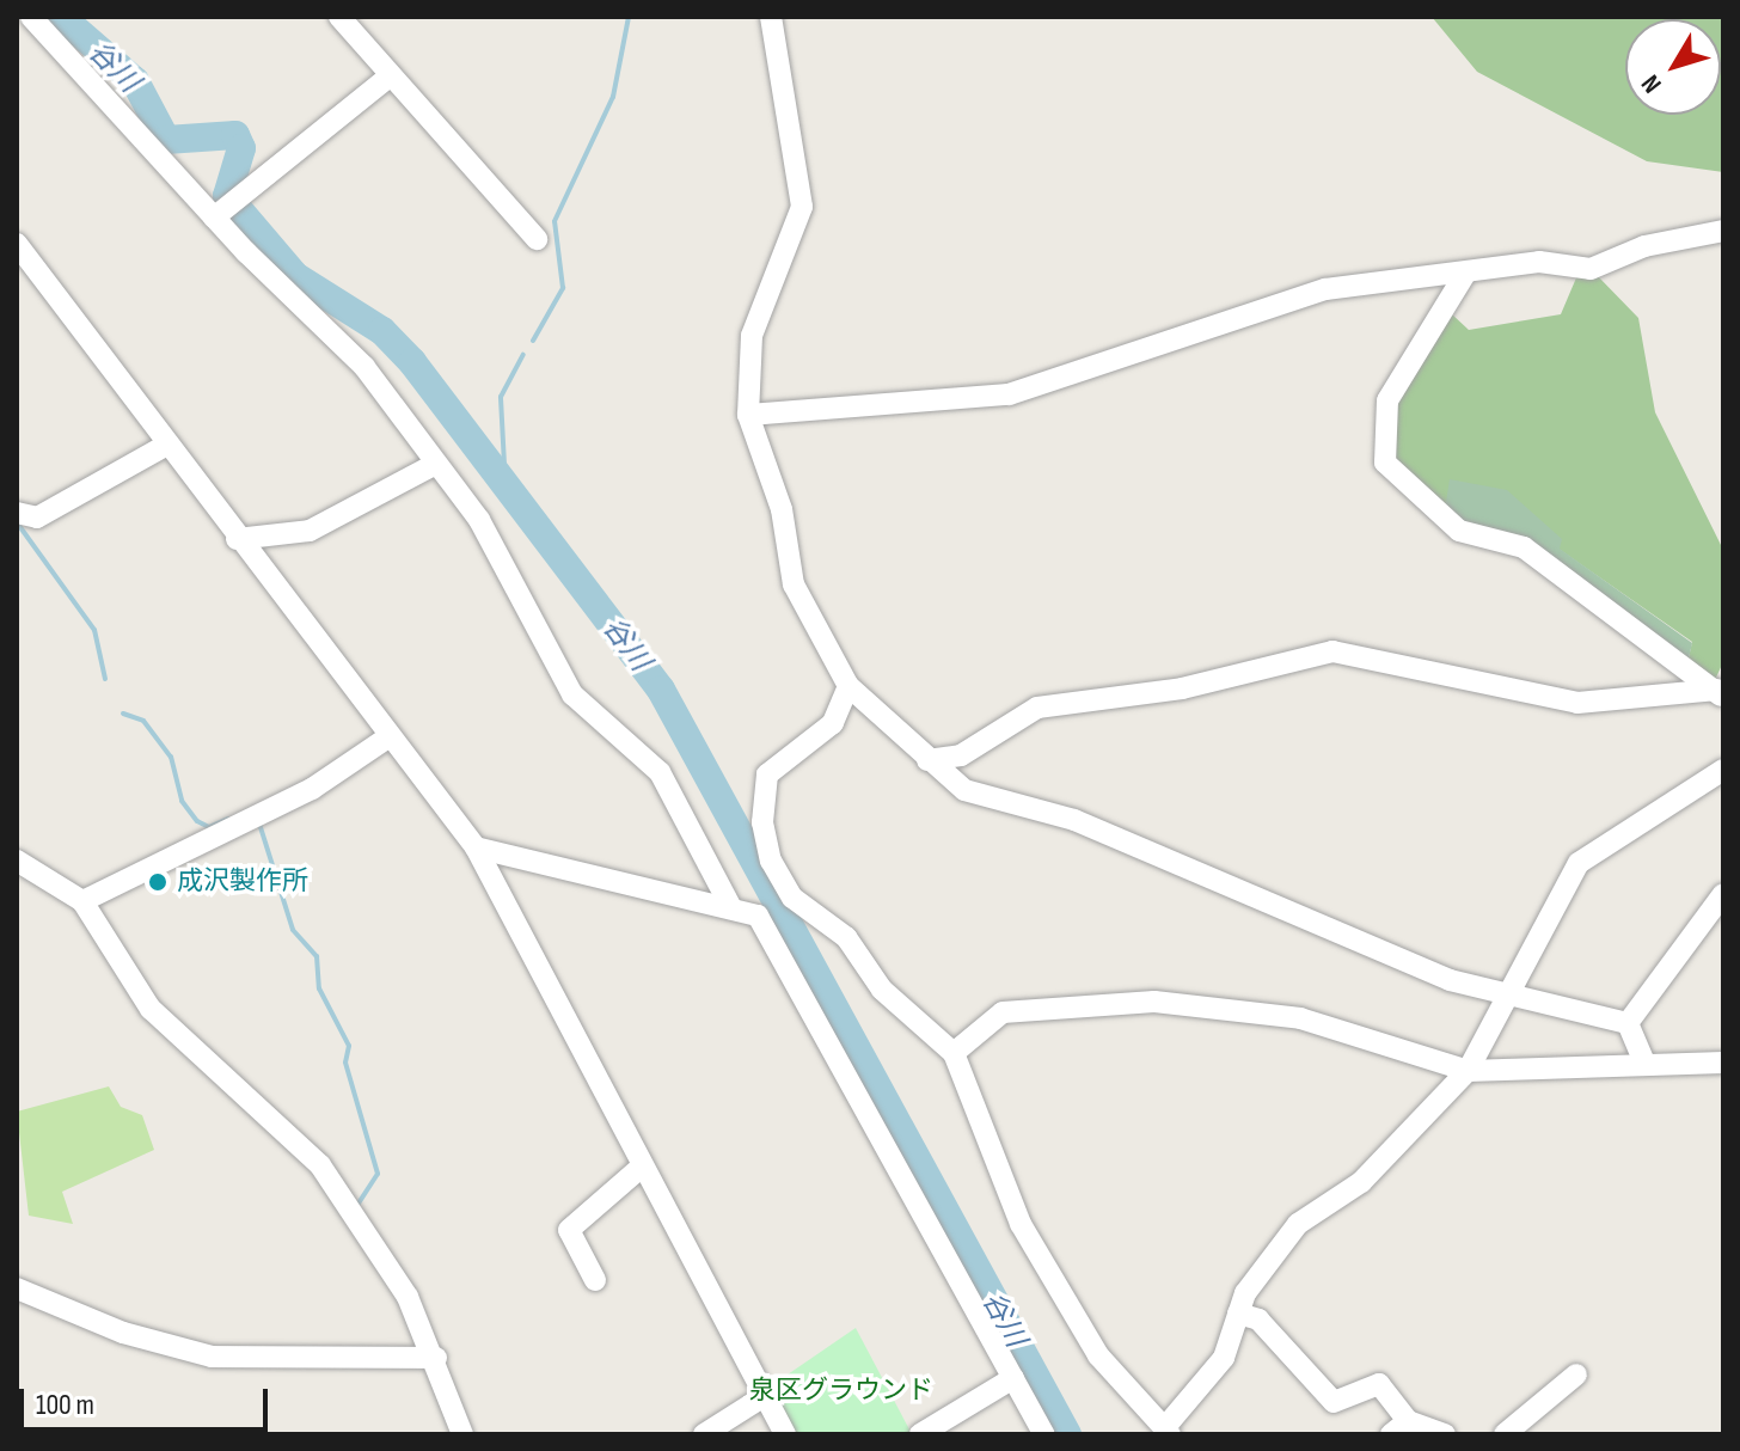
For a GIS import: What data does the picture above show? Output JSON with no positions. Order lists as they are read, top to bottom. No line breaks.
{"water":["谷川"],"parks":["泉区グラウンド"],"places":["成沢製作所"],"scale_bar":"100 m","north":"bottom left"}
